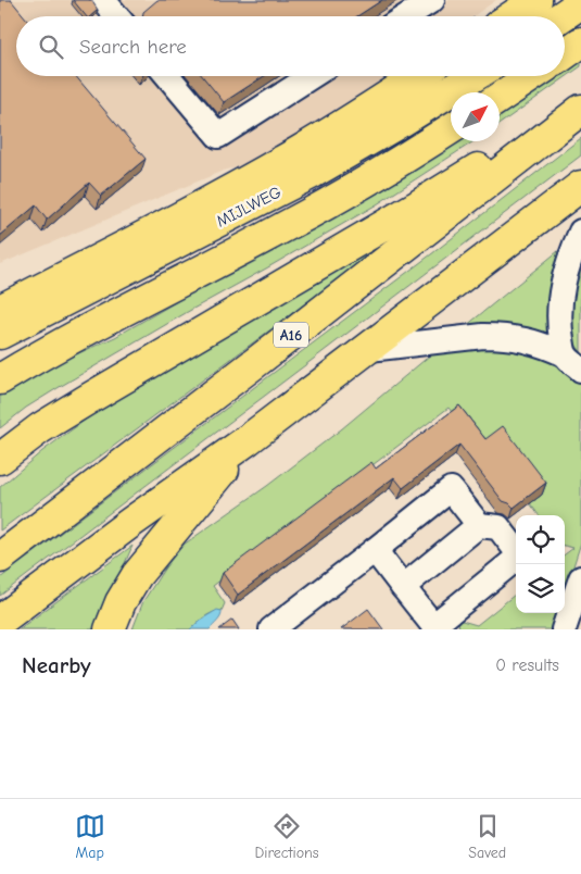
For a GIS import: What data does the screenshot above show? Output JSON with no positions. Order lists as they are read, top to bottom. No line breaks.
{"streets":{"main road":["MIJLWEG","A16"]},"north":"top right","page":{"search":"Search here","heading":["Nearby","0 results"],"nav":["Map","Directions","Saved"]}}
